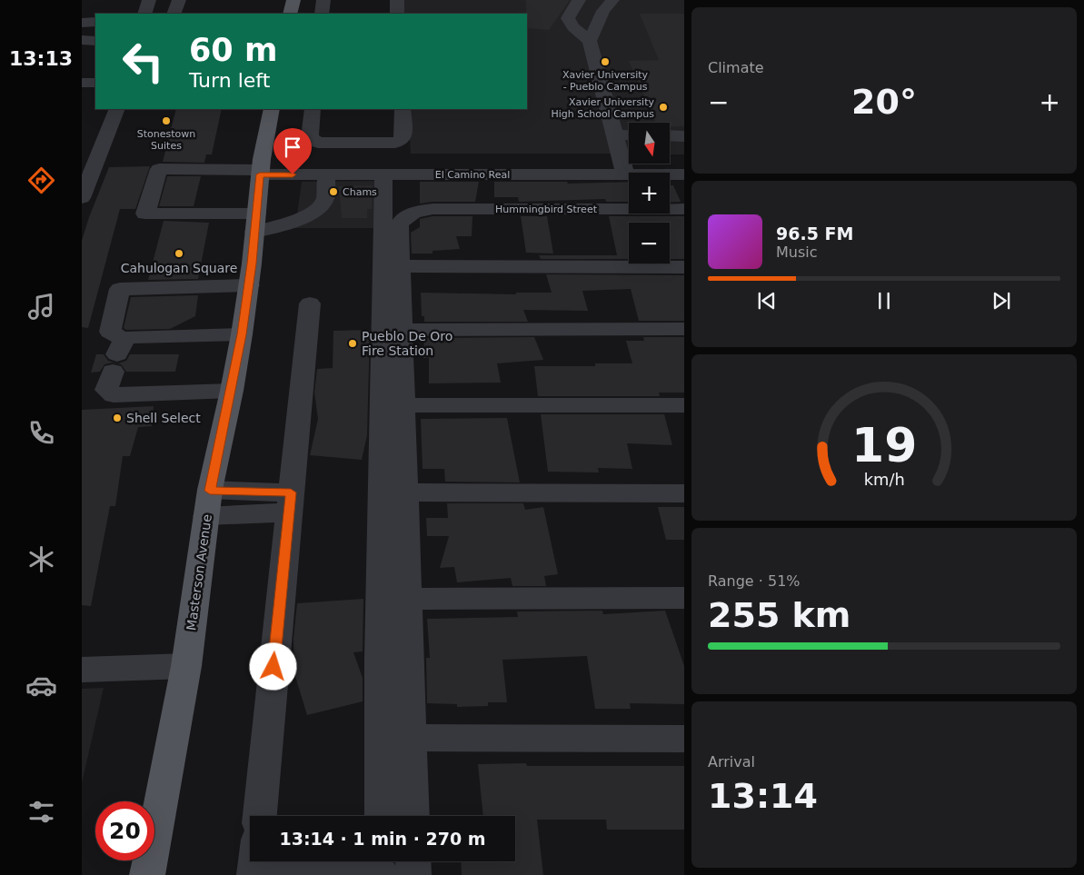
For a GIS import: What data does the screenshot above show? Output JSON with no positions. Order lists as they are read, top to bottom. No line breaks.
{"streets":{"main road":["Masterson Avenue"],"street":["El Camino Real","Hummingbird Street"]},"crossings":[["El Camino Real","Masterson Avenue"]],"places":["Xavier University - Pueblo Campus","Xavier University High School Campus","Stonestown Suites","Chams","Cahulogan Square","Pueblo De Oro Fire Station","Shell Select"],"north":"bottom","page":{"tabs":"13:13","tile":["Climate",["Range · 51%","255 km"],["Arrival","13:14"]],"turn":["60 m","Turn left"],"heat":["−","20°","+"],"map_buttons":["+","−"],"song":["96.5 FM","Music"],"limit":"20","trip":"13:14 · 1 min · 270 m","gauge":["19","km/h"]}}
